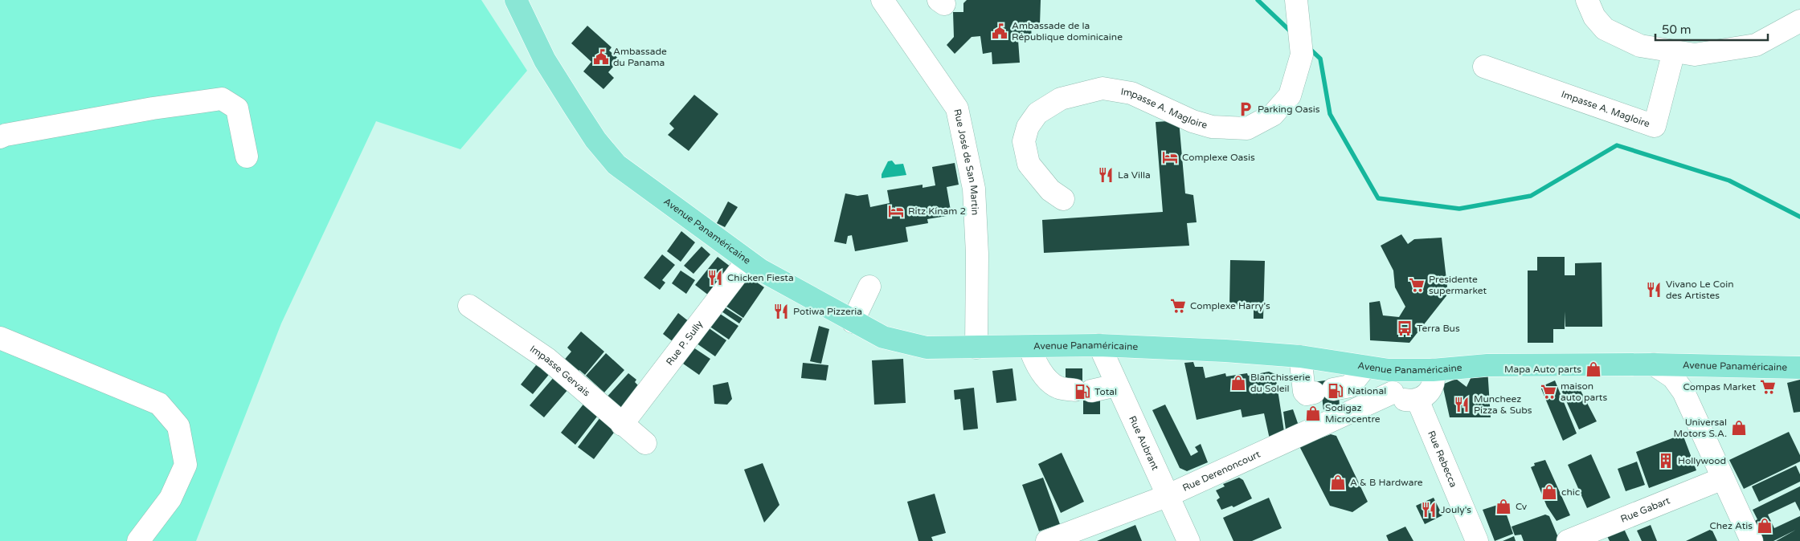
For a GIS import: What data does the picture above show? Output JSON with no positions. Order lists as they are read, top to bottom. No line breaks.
{"streets":{"main road":["Avenue Panaméricaine"],"street":["Impasse A. Magloire","Rue José de San Martin","Rue P. Sully","Impasse Gervais","Rue Aubrant","Rue Rebecca","Rue Derenoncourt","Rue Gabart"]},"crossings":[["Rue José de San Martin","Avenue Panaméricaine"],["Avenue Panaméricaine","Rue P. Sully"],["Avenue Panaméricaine","Rue Aubrant"],["Rue P. Sully","Impasse Gervais"],["Rue Aubrant","Rue Derenoncourt"]],"places":{"public building":["Ambassade de la République dominicaine","Ambassade du Panama"],"parking":["Parking Oasis"],"hotel":["Complexe Oasis","Ritz Kinam 2"],"restaurant":["La Villa","Chicken Fiesta","Vivano Le Coin des Artistes","Potiwa Pizzeria","Muncheez Pizza & Subs","Jouly's"],"supermarket":["Presidente supermarket","Complexe Harry's","Compas Market","maison auto parts"],"bus stop":["Terra Bus"],"shop":["Mapa Auto parts","Blanchisserie du Soleil","Sodigaz Microcentre","Universal Motors S.A.","A & B Hardware","chic","Cv","Chez Atis"],"fuel station":["National","Total"],"building":["Hollywood"]},"scale_bar":"50 m"}
